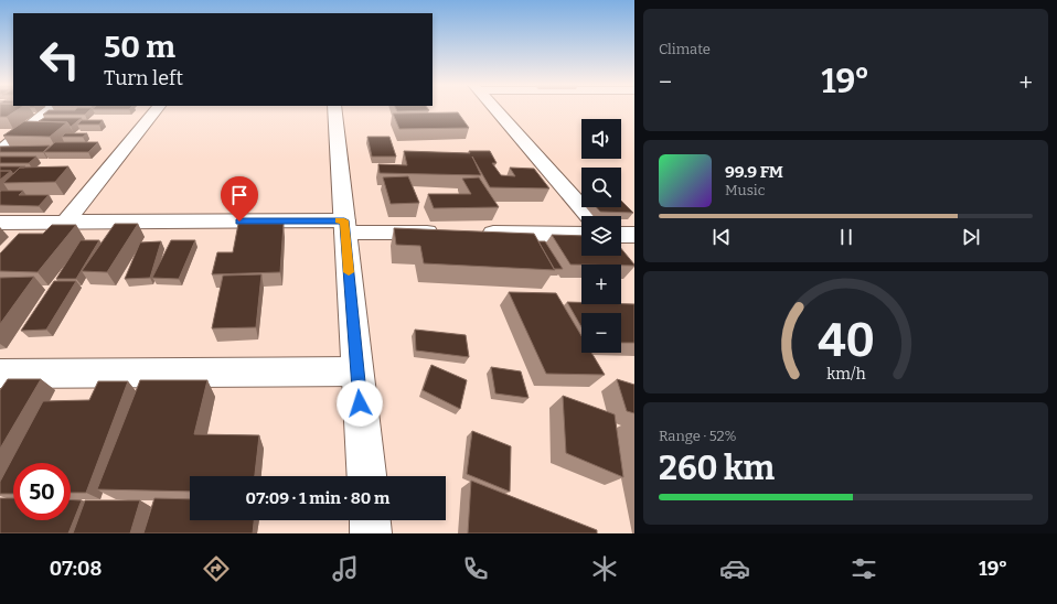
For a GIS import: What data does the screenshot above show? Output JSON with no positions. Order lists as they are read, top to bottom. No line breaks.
{"page":{"tile":["Climate",["Range · 52%","260 km"]],"turn":["50 m","Turn left"],"heat":["−","19°","+"],"map_buttons":["+","−"],"song":["99.9 FM","Music"],"limit":"50","trip":"07:09 · 1 min · 80 m","tabs":["07:08","19°"],"gauge":["40","km/h"]}}
